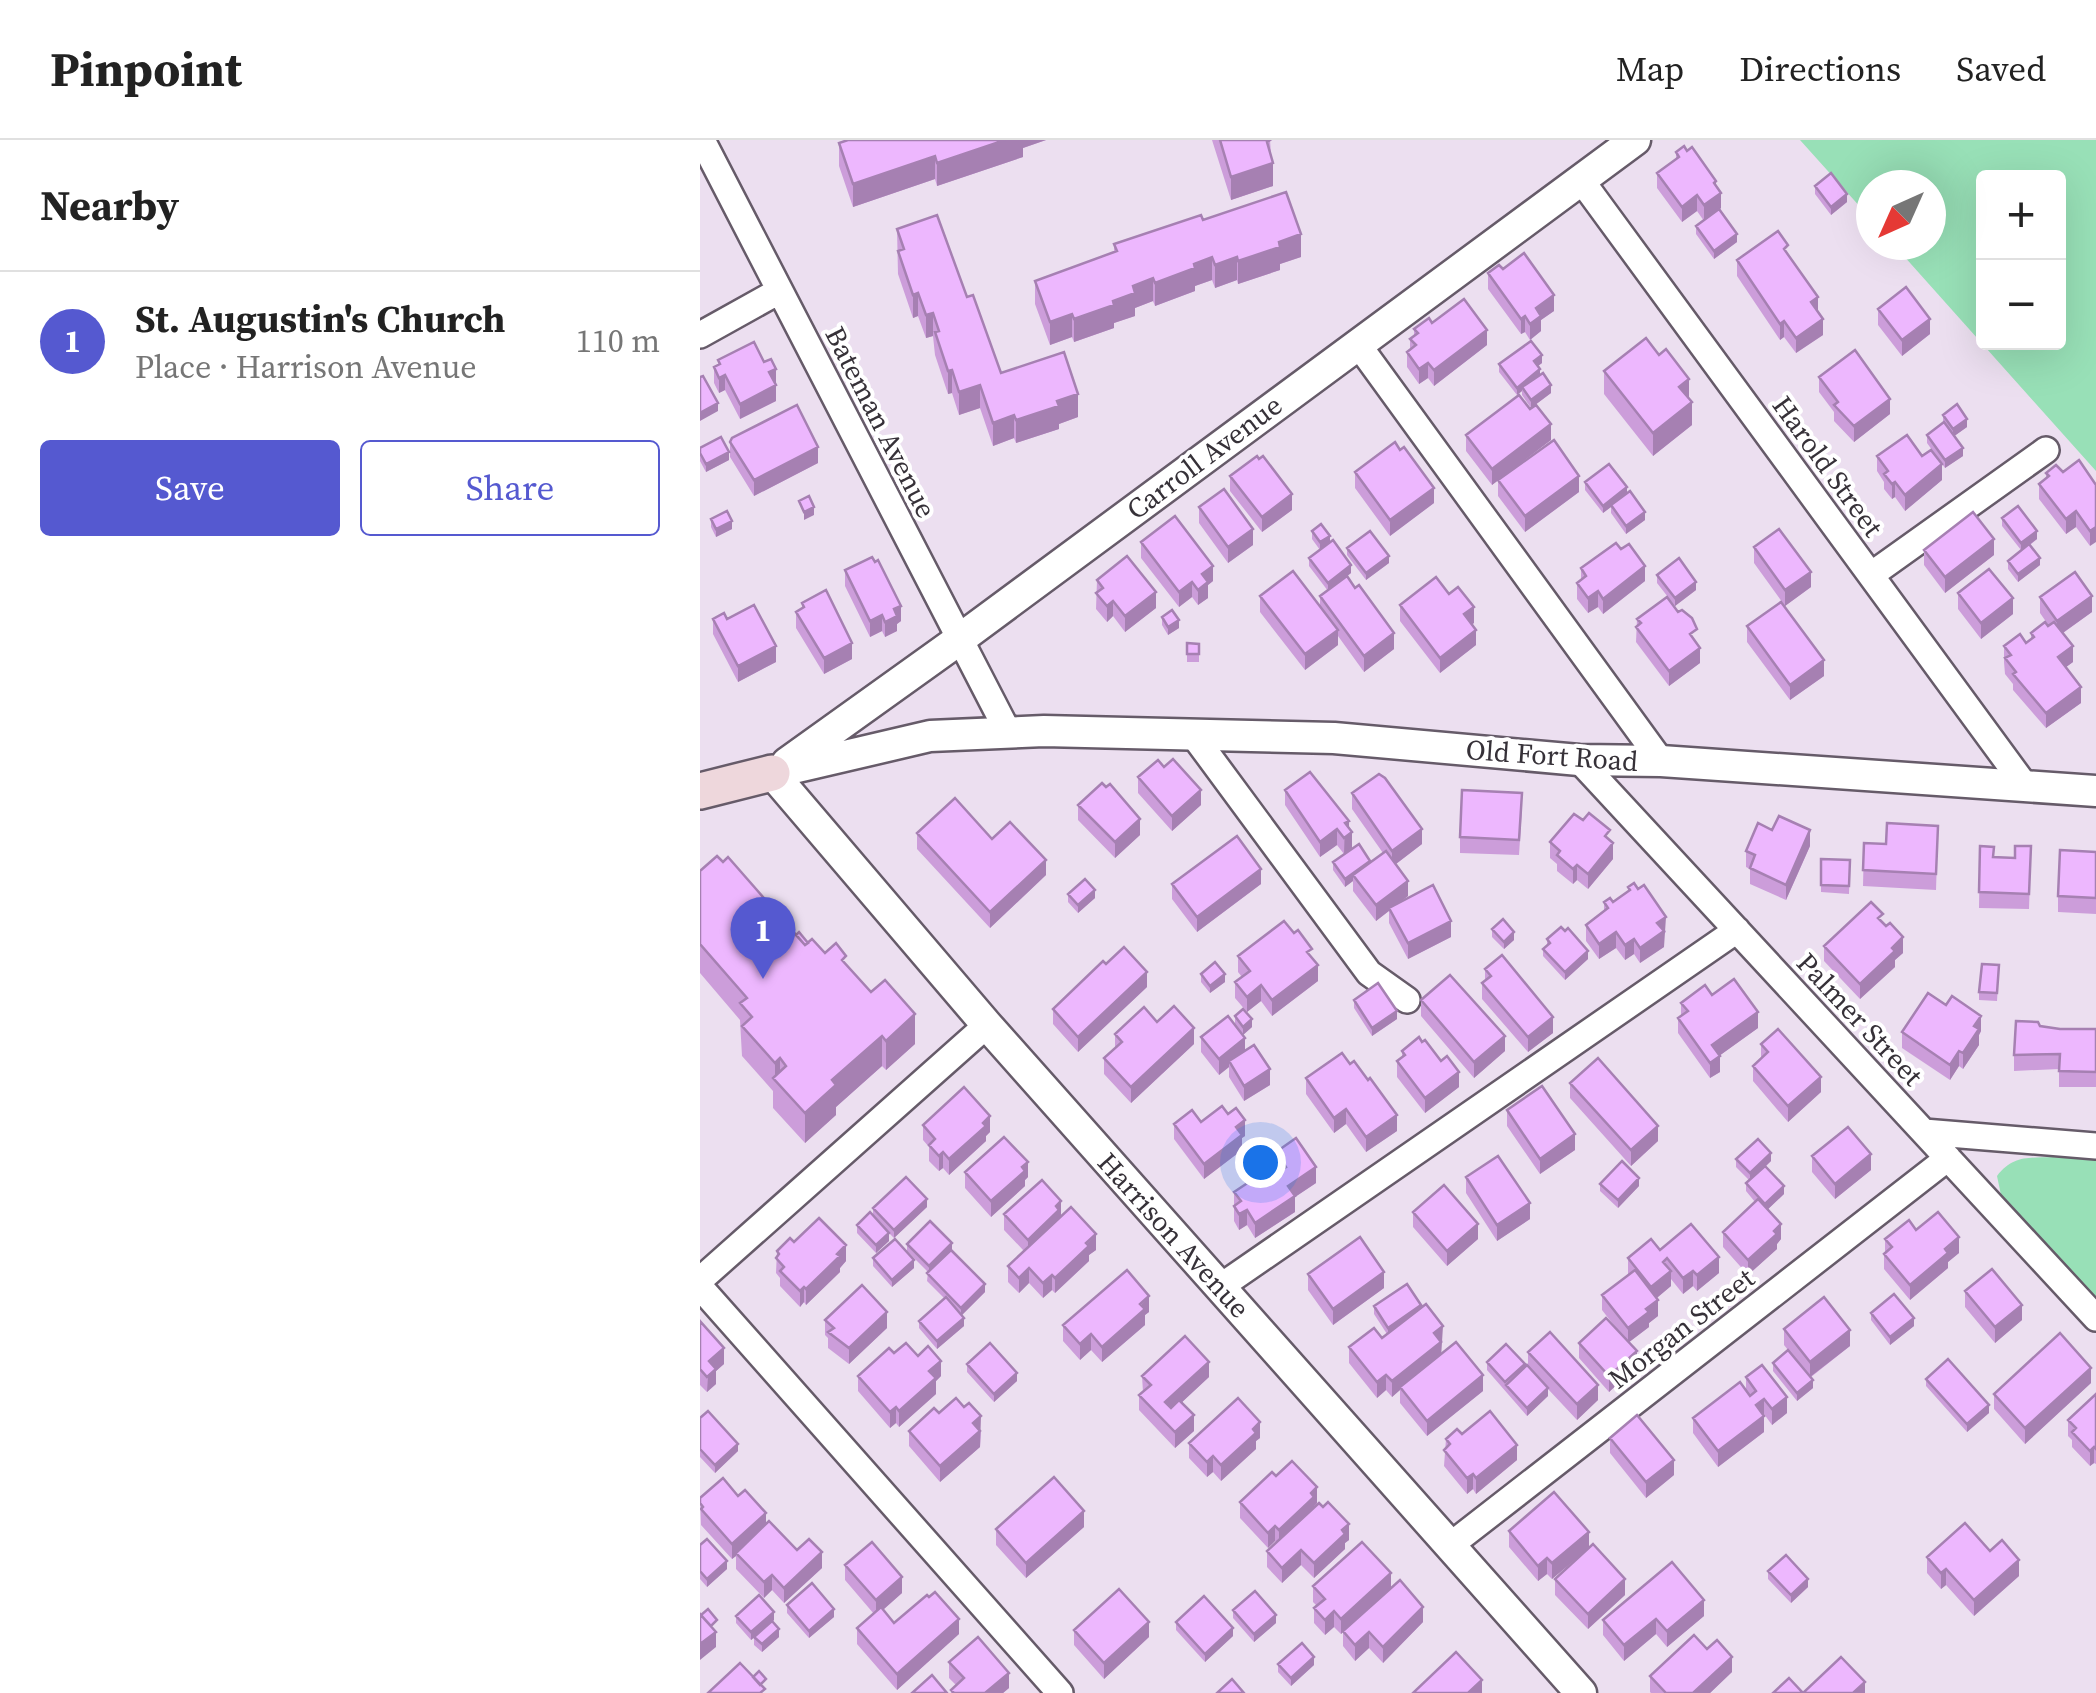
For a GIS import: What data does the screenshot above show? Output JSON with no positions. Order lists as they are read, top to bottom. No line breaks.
{"streets":{"main road":["Carroll Avenue"],"street":["Bateman Avenue","Harold Street","Old Fort Road","Palmer Street","Harrison Avenue","Morgan Street"]},"crossings":[["Bateman Avenue","Carroll Avenue"],["Bateman Avenue","Old Fort Road"],["Carroll Avenue","Harold Street"],["Carroll Avenue","Old Fort Road"],["Carroll Avenue","Harrison Avenue"],["Harold Street","Old Fort Road"],["Old Fort Road","Palmer Street"],["Palmer Street","Morgan Street"],["Harrison Avenue","Morgan Street"]],"north":"bottom left","page":{"header":"Pinpoint","nav":["Map","Directions","Saved"],"heading":"Nearby","map_buttons":["+","−"],"list":[{"mark":"1","name":"St. Augustin's Church","note":"Place · Harrison Avenue","value":"110 m"}],"buttons":["Save","Share"],"pins":"1"}}
